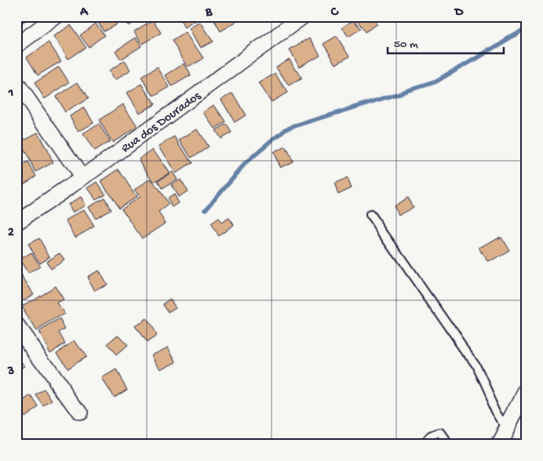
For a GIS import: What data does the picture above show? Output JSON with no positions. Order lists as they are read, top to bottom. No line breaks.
{"streets":{"street":["Rua dos Dourados"]},"scale_bar":"50 m","grid":{"columns":["A","B","C","D"],"rows":["1","2","3"]}}
